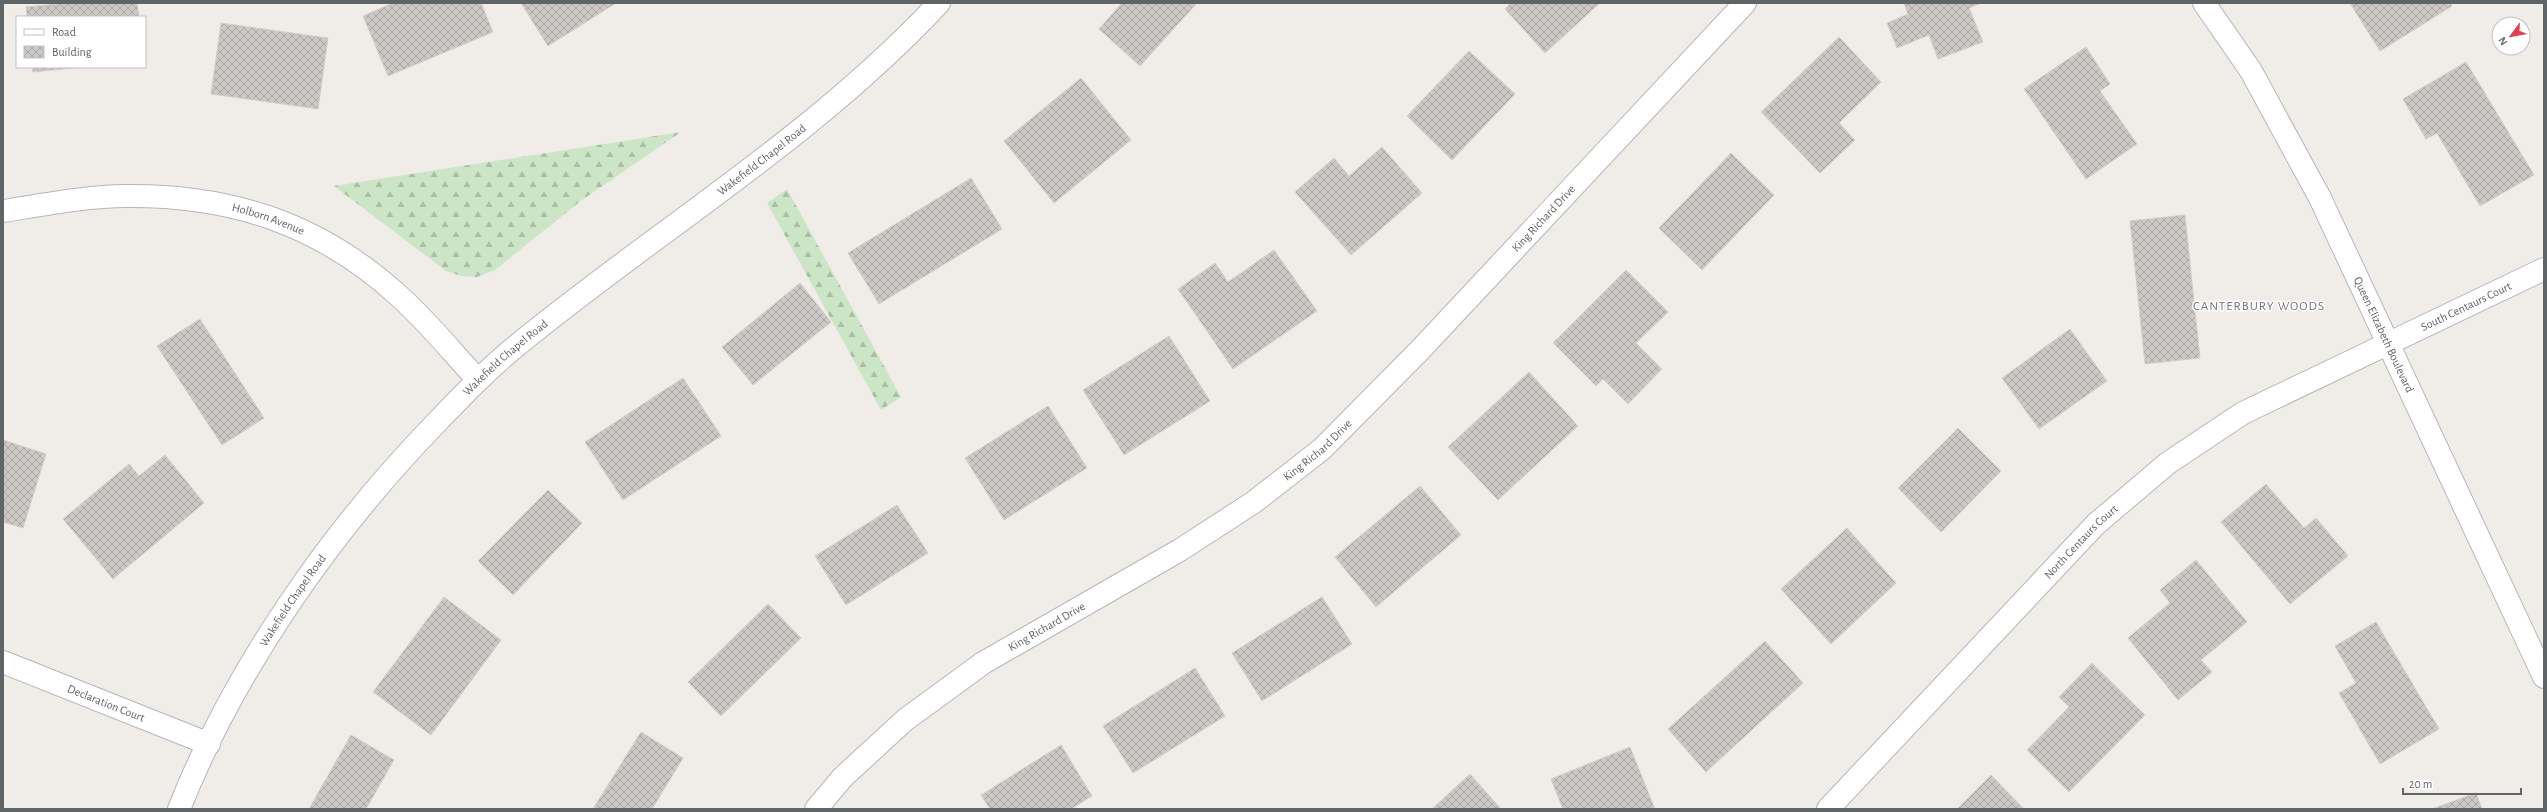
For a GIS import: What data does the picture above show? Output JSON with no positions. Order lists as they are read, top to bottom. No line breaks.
{"streets":{"street":["Wakefield Chapel Road","Holborn Avenue","King Richard Drive","South Centaurs Court","Queen Elizabeth Boulevard","North Centaurs Court","Declaration Court"]},"crossings":[["Wakefield Chapel Road","Holborn Avenue"],["Wakefield Chapel Road","Declaration Court"],["South Centaurs Court","Queen Elizabeth Boulevard"],["South Centaurs Court","North Centaurs Court"],["Queen Elizabeth Boulevard","North Centaurs Court"]],"districts":["CANTERBURY WOODS"],"legend":["Road","Building"],"scale_bar":"20 m","north":"bottom left"}
